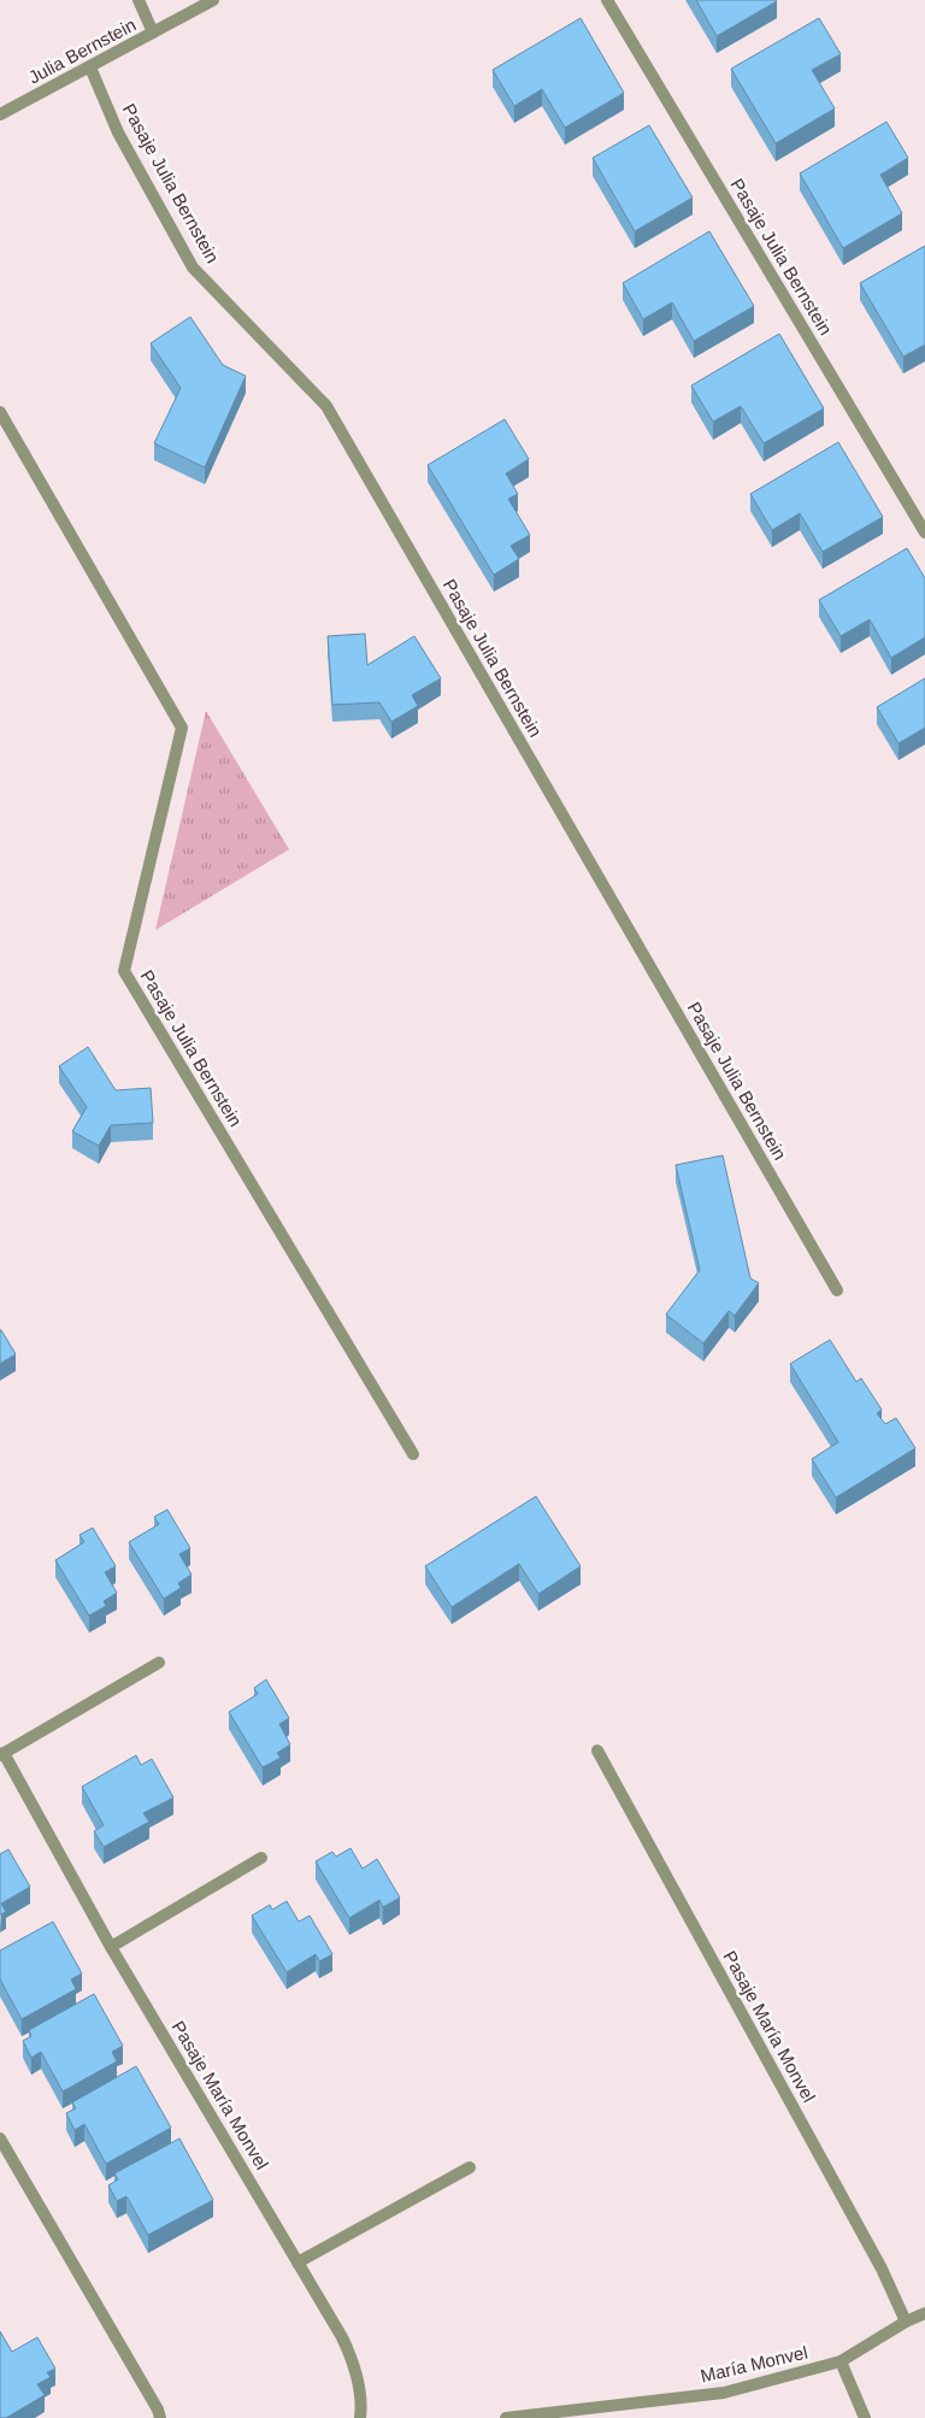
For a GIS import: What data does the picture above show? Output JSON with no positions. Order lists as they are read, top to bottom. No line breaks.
{"streets":{"street":["Julia Bernstein","Pasaje Julia Bernstein","Pasaje María Monvel","María Monvel"]},"crossings":[["Julia Bernstein","Pasaje Julia Bernstein"],["Pasaje María Monvel","María Monvel"]]}
